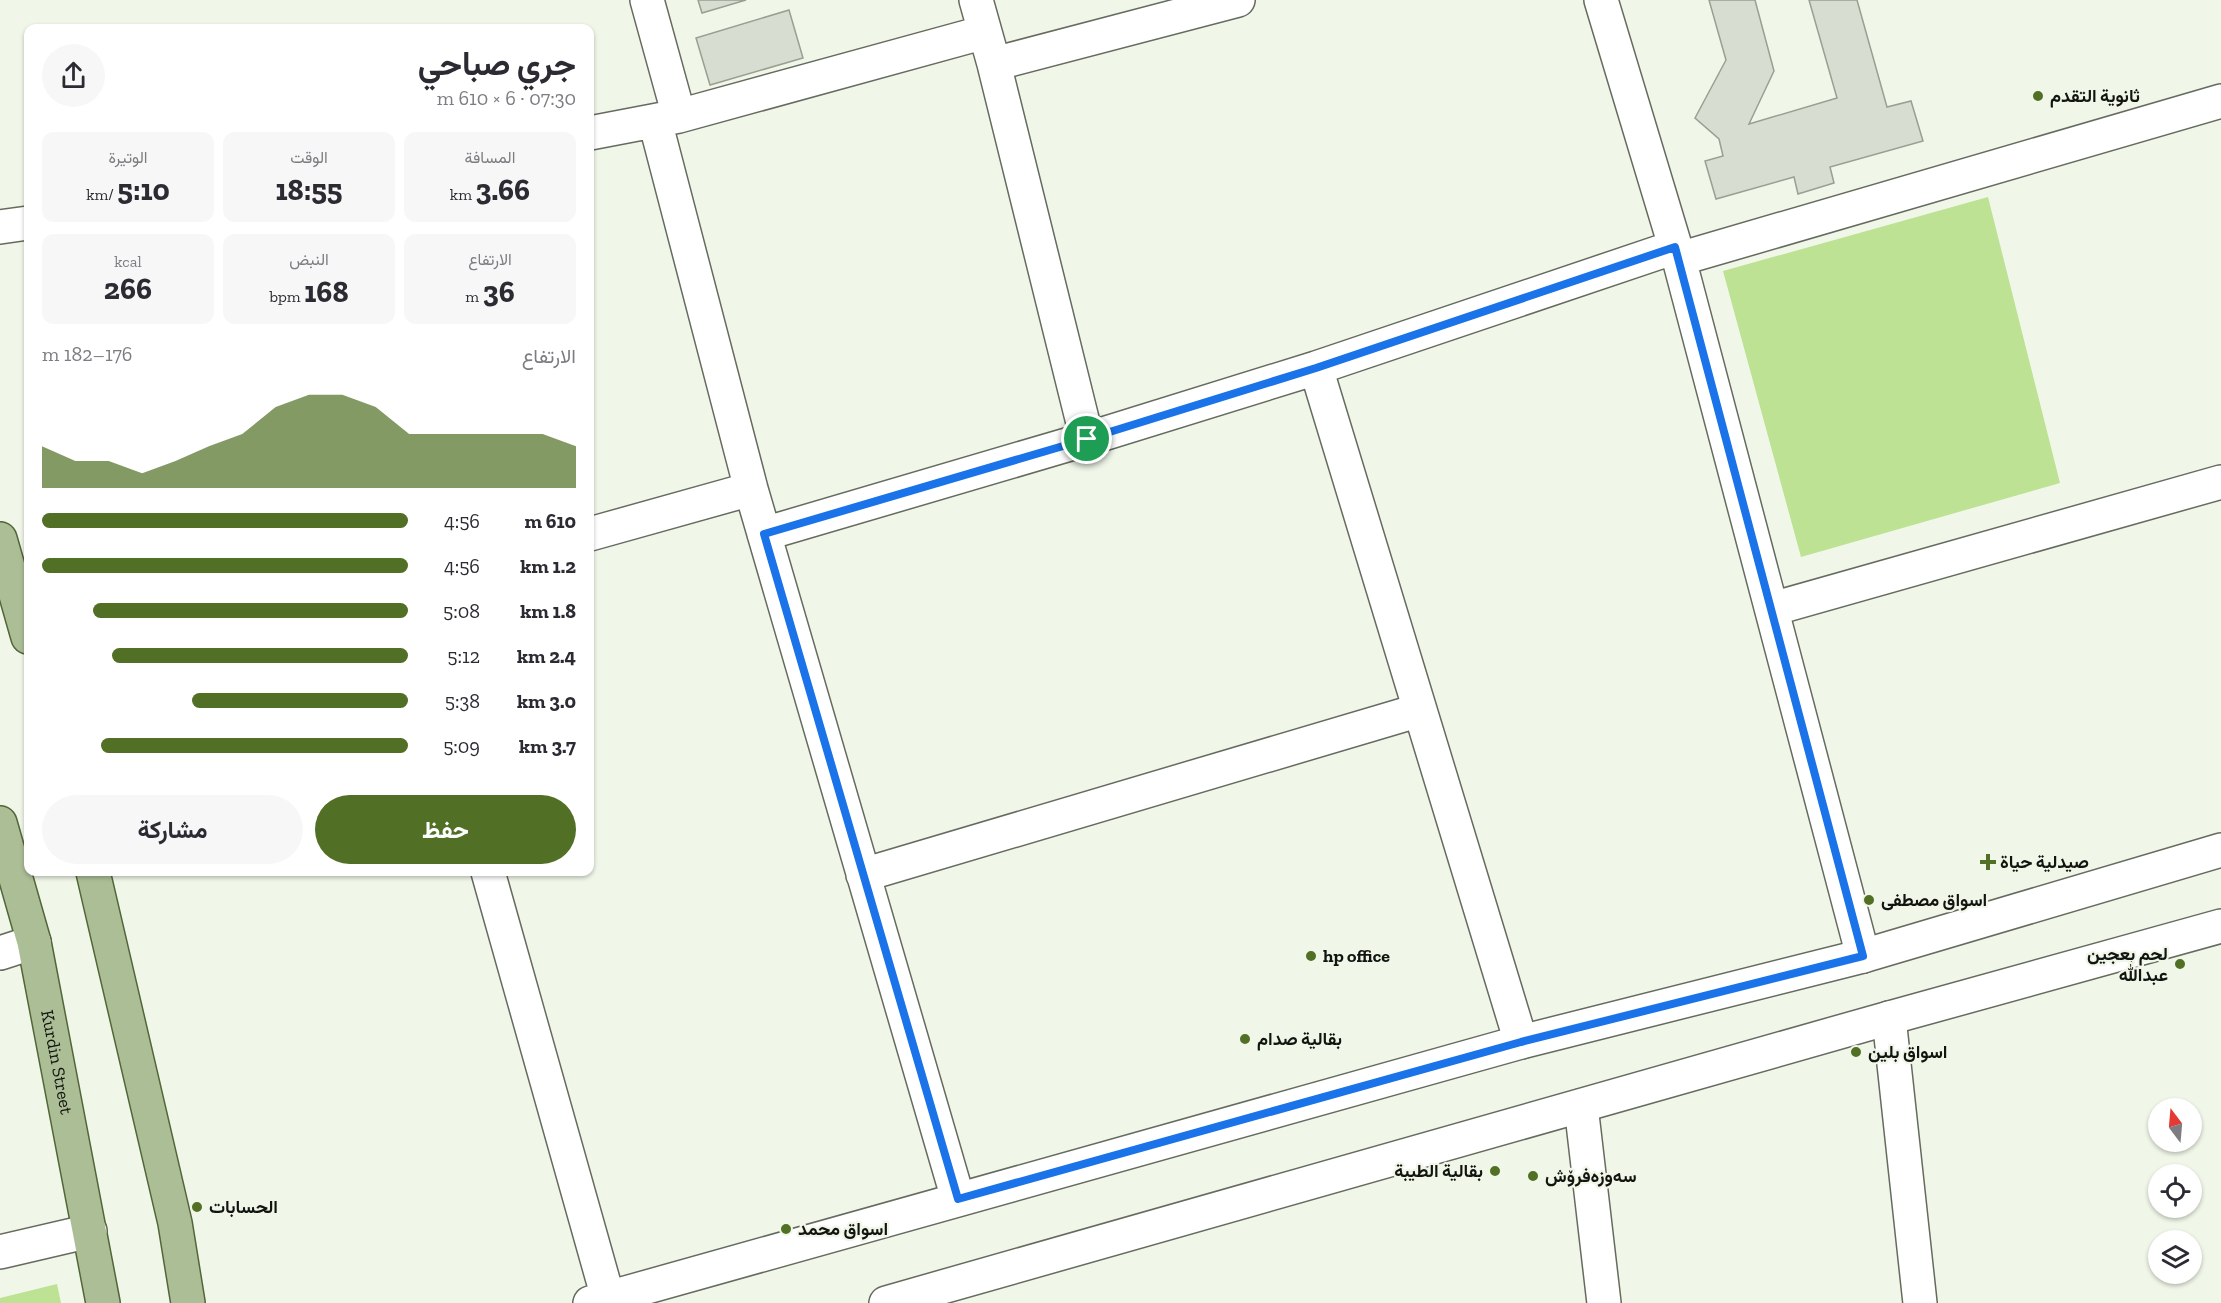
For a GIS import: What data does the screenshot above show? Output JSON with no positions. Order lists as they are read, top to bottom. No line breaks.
{"streets":{"main road":["Kurdin Street"]},"places":{"other":["ثانوية التقدم","اسواق مصطفى","hp office","لحم بعجين عبدالله","بقالية صدام","اسواق بلين","بقالية الطيبة","سەوزەفرۆش","الحسابات","اسواق محمد"],"health":["صيدلية حياة"]},"north":"top","page":{"heading":["جري صباحي","07:30 · 6 × 610 m"],"stats":[["المسافة","3.66 km"],["الوقت","18:55"],["الوتيرة","5:10 /km"],["الارتفاع","36 m"],["النبض","168 bpm"],["kcal","266"]],"chart":["الارتفاع","176–182 m"],"list":[{"name":"610 m","note":"4:56"},{"name":"1.2 km","note":"4:56"},{"name":"1.8 km","note":"5:08"},{"name":"2.4 km","note":"5:12"},{"name":"3.0 km","note":"5:38"},{"name":"3.7 km","note":"5:09"}],"buttons":["حفظ","مشاركة"]}}
